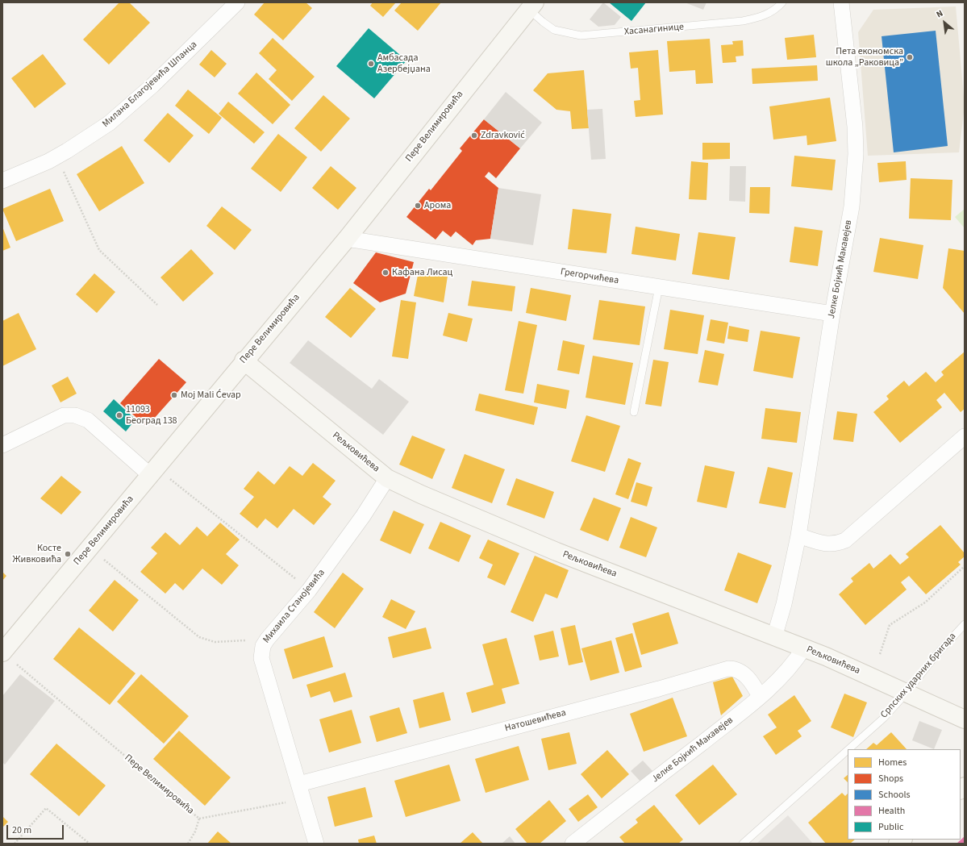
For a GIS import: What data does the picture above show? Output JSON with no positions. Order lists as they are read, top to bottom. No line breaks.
{"streets":{"street":["Милана Благојевића Шпанца","Пере Велимировића","Јелке Бојкић Макавејев","Грегорчићева","Рељковићева","Михаила Станојевића","Натошевићева"],"lane":["Хасанагинице","Српских ударних бригада"]},"crossings":[["Хасанагинице","Пере Велимировића"],["Пере Велимировића","Грегорчићева"],["Пере Велимировића","Рељковићева"],["Јелке Бојкић Макавејев","Грегорчићева"],["Јелке Бојкић Макавејев","Рељковићева"],["Јелке Бојкић Макавејев","Натошевићева"],["Рељковићева","Михаила Станојевића"],["Рељковићева","Српских ударних бригада"],["Михаила Станојевића","Натошевићева"]],"places":["Пета економска школа „Раковица”","Амбасада Азербејџана","Zdravković","Арома","Кафана Лисац","Moj Mali Ćevap","11093 Београд 138","Косте Живковића"],"legend":["Homes","Shops","Schools","Health","Public"],"scale_bar":"20 m","north":"top left"}
